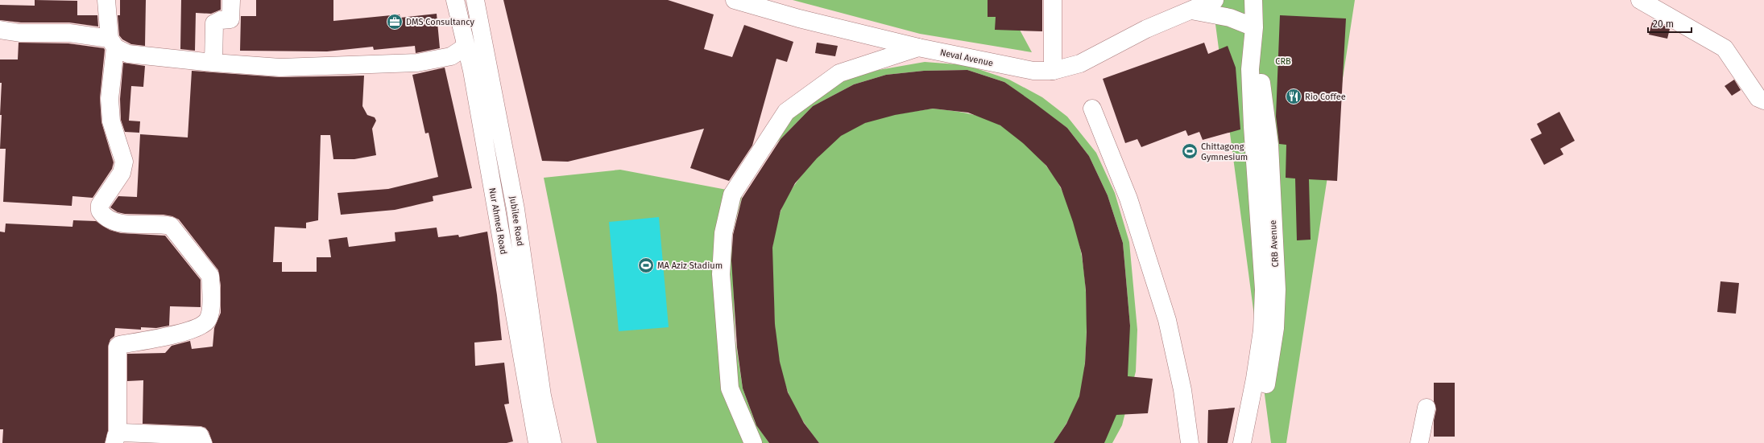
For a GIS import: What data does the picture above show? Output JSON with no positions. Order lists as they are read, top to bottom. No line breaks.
{"streets":{"main road":["Neval Avenue","Nur Ahmed Road","Jubilee Road","CRB Avenue"]},"parks":["CRB"],"places":{"office":["DMS Consultancy"],"restaurant":["Rio Coffee"],"sports":["Chittagong Gymnesium","MA Aziz Stadium"]},"scale_bar":"20 m"}
